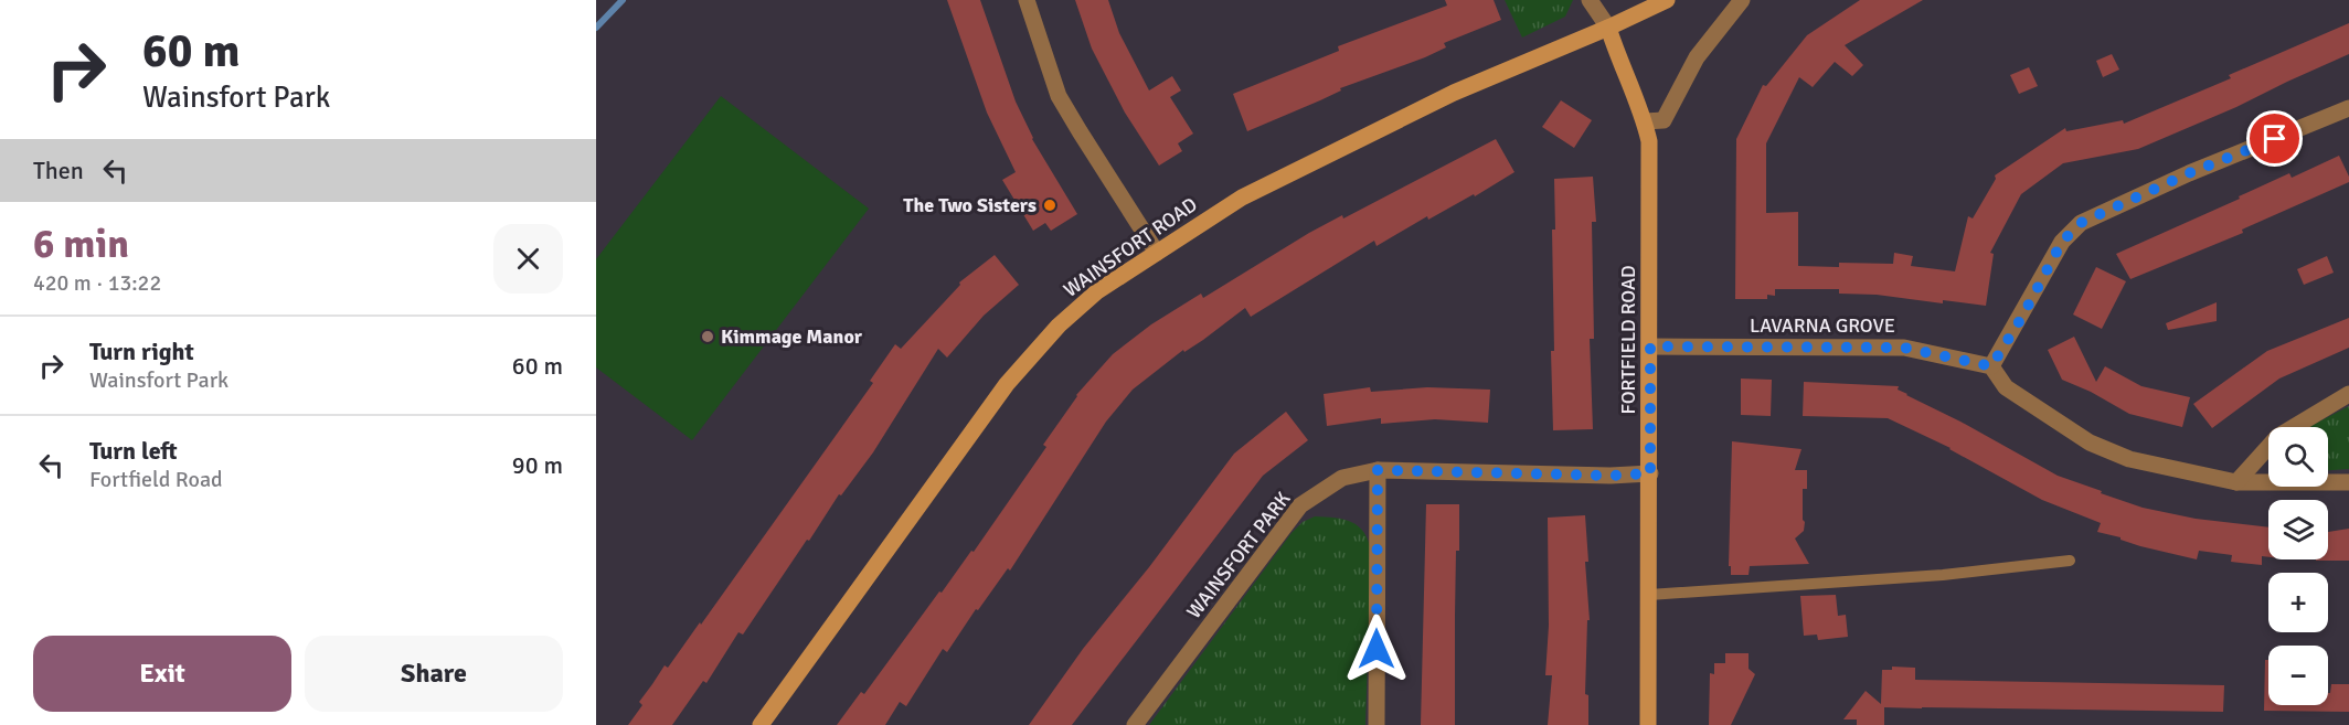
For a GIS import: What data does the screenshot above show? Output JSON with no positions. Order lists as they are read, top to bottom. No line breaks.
{"streets":{"main road":["WAINSFORT ROAD","FORTFIELD ROAD"],"street":["LAVARNA GROVE","WAINSFORT PARK"]},"crossings":[["WAINSFORT ROAD","FORTFIELD ROAD"],["LAVARNA GROVE","FORTFIELD ROAD"],["FORTFIELD ROAD","WAINSFORT PARK"]],"places":["The Two Sisters","Kimmage Manor"],"page":{"turn":["60 m","Wainsfort Park"],"then":"Then","heading":["6 min","420 m · 13:22"],"list":[{"name":"Turn right","note":"Wainsfort Park","value":"60 m"},{"name":"Turn left","note":"Fortfield Road","value":"90 m"}],"map_buttons":["+","−"],"buttons":["Exit","Share"]}}
